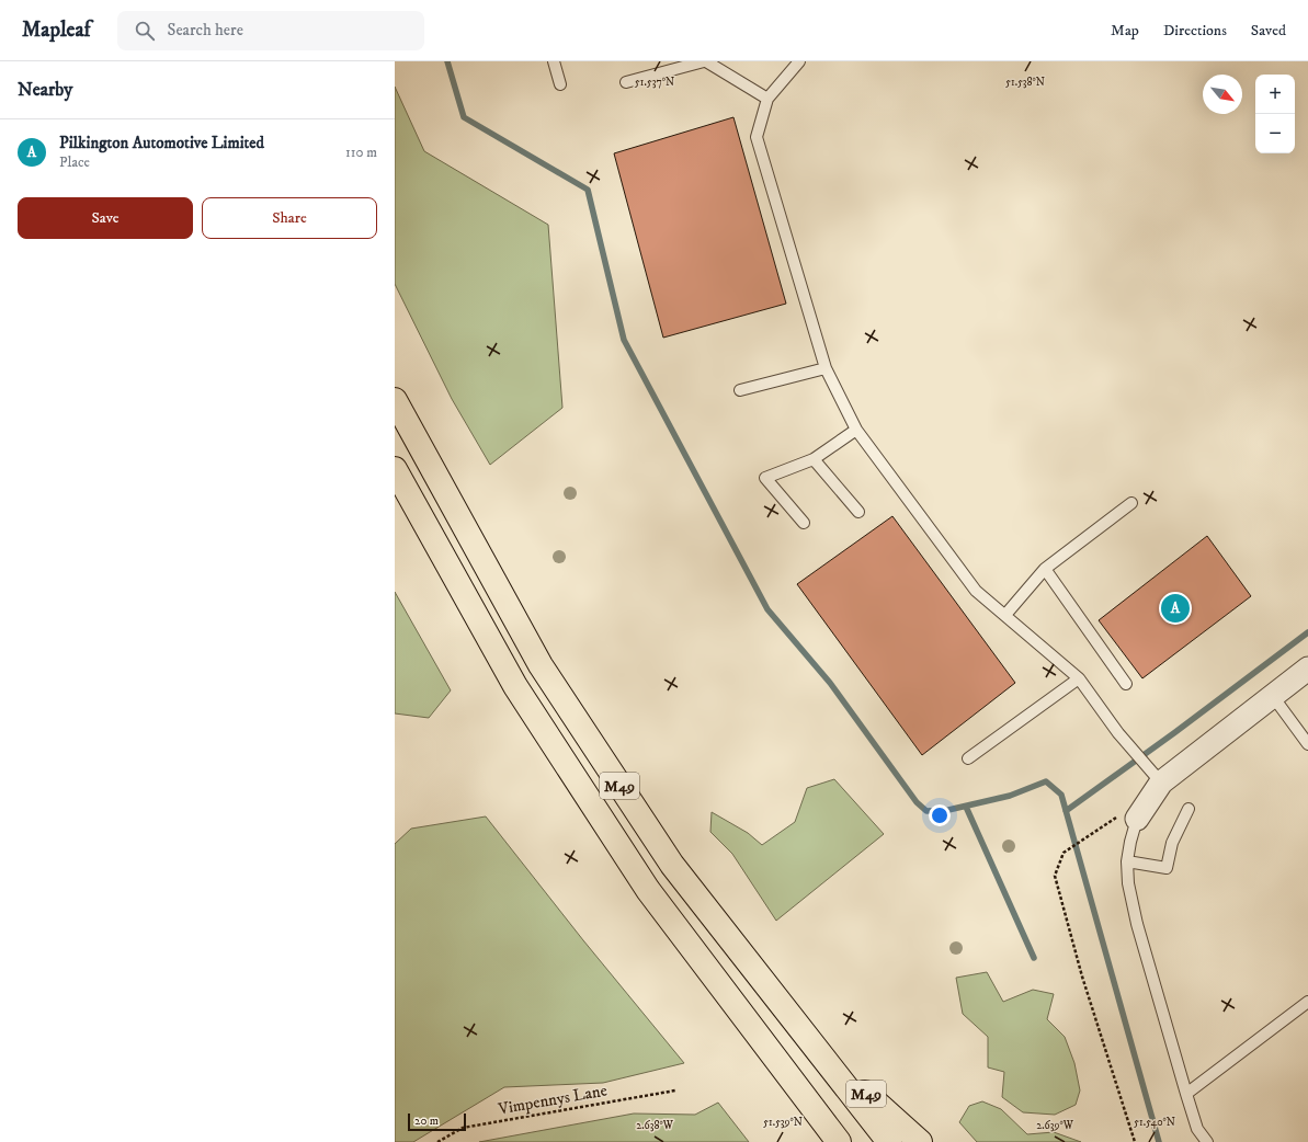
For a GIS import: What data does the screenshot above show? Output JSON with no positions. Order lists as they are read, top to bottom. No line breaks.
{"streets":{"highway":["M49"],"path":["Vimpennys Lane"]},"scale_bar":"20 m","north":"bottom right","page":{"header":"Mapleaf","search":"Search here","nav":["Map","Directions","Saved"],"heading":"Nearby","map_buttons":["+","−"],"list":[{"mark":"A","name":"Pilkington Automotive Limited","note":"Place","value":"110 m"}],"buttons":["Save","Share"],"pins":"A","scale":"20 m"},"coordinates":["51.537°N","51.538°N","51.539°N","51.540°N","2.638°W","2.639°W"]}
